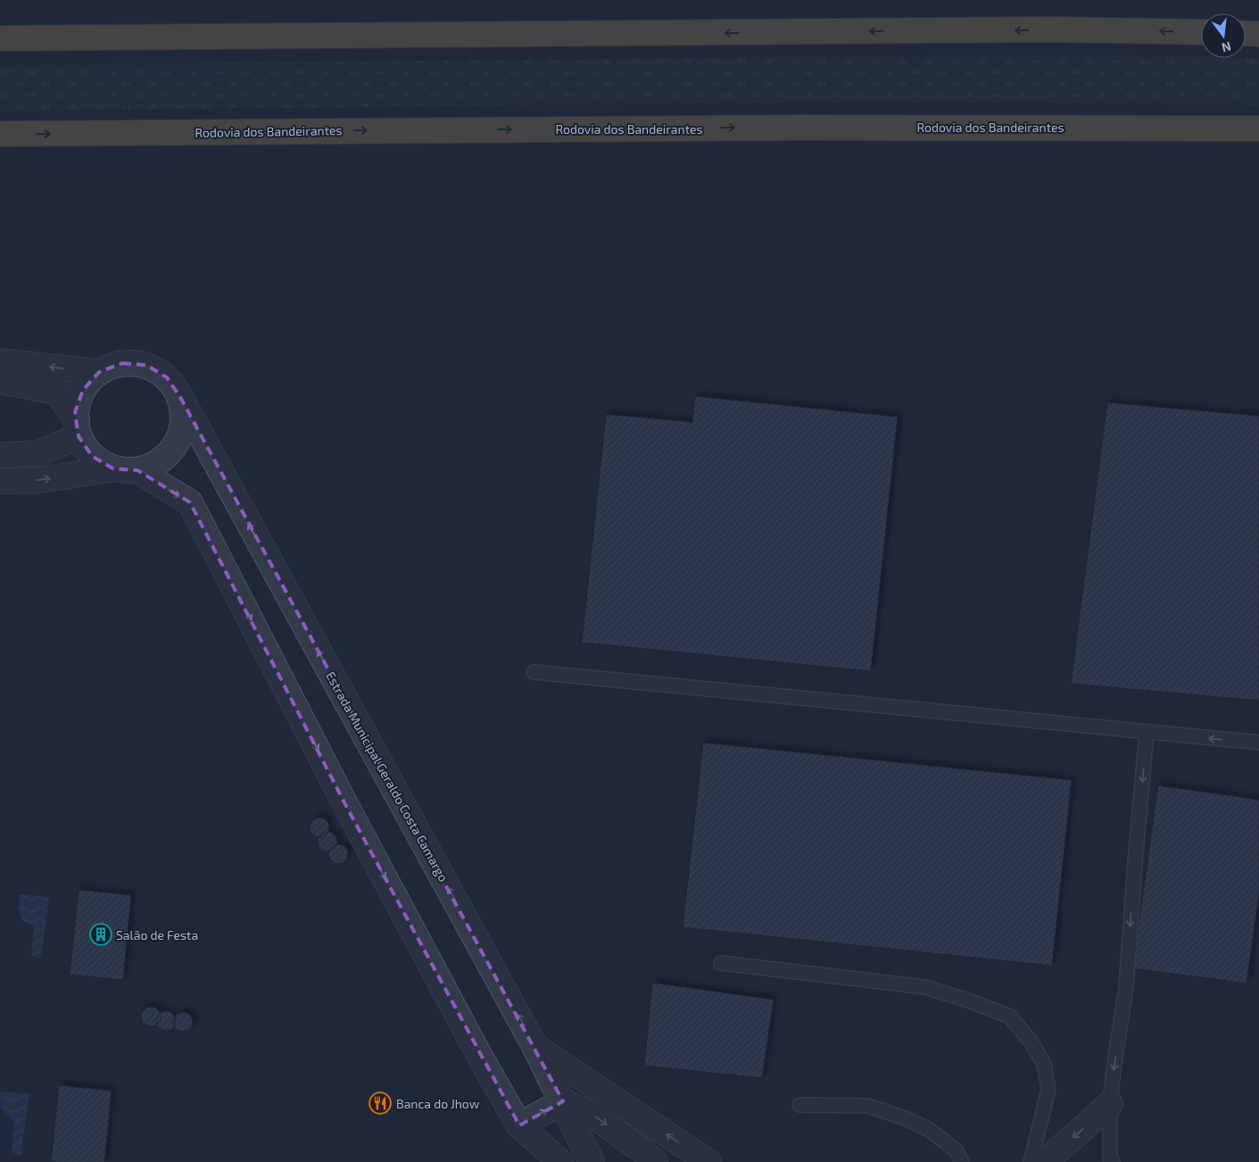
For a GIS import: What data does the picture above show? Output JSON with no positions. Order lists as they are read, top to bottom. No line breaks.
{"streets":{"highway":["Rodovia dos Bandeirantes"],"street":["Estrada Municipal Geraldo Costa Camargo"]},"places":{"building":["Salão de Festa"],"restaurant":["Banca do Jhow"]},"north":"bottom"}
